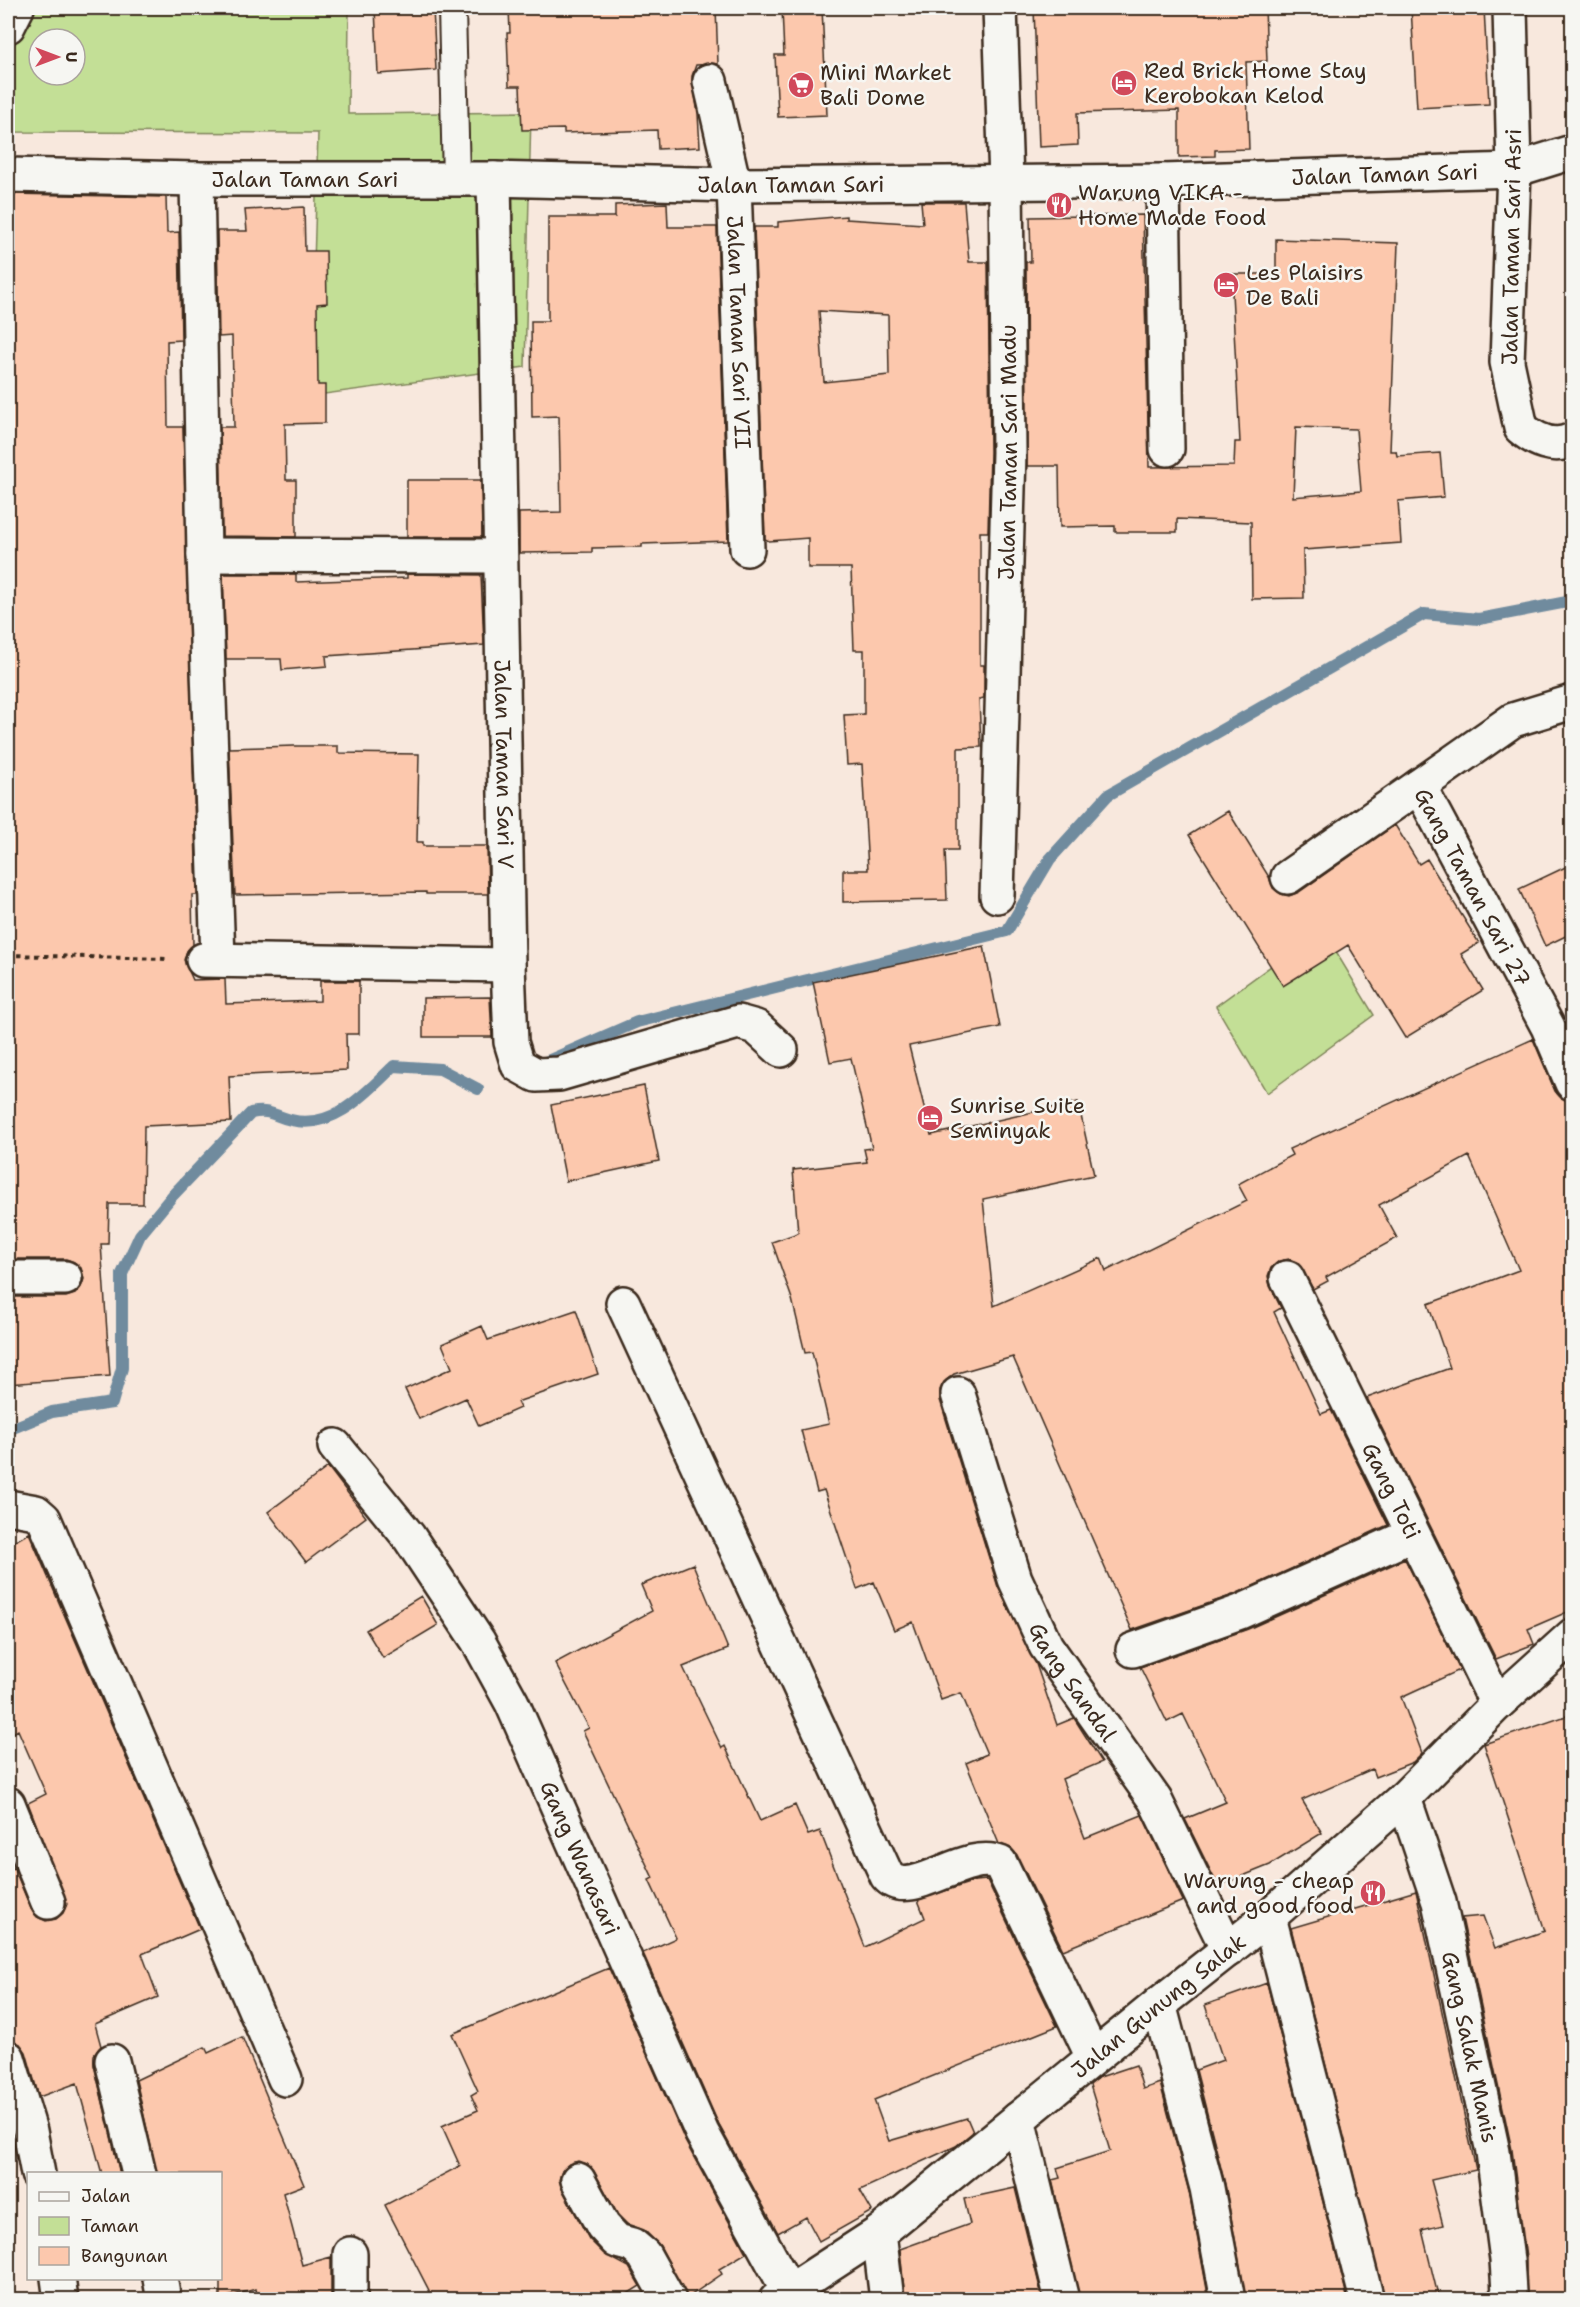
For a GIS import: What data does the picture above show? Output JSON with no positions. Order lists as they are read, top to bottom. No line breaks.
{"streets":{"street":["Jalan Taman Sari","Jalan Taman Sari Asri","Jalan Taman Sari VII","Jalan Taman Sari Madu","Jalan Taman Sari V","Gang Taman Sari 27","Gang Toti","Gang Sandal","Gang Wanasari","Jalan Gunung Salak","Gang Salak Manis"]},"crossings":[["Jalan Taman Sari","Jalan Taman Sari Asri"],["Jalan Taman Sari","Jalan Taman Sari VII"],["Jalan Taman Sari","Jalan Taman Sari Madu"],["Jalan Taman Sari","Jalan Taman Sari V"],["Gang Toti","Jalan Gunung Salak"],["Gang Sandal","Jalan Gunung Salak"],["Gang Wanasari","Jalan Gunung Salak"],["Jalan Gunung Salak","Gang Salak Manis"]],"places":{"hotel":["Red Brick Home Stay Kerobokan Kelod","Les Plaisirs De Bali","Sunrise Suite Seminyak"],"supermarket":["Mini Market Bali Dome"],"restaurant":["Warung VIKA - Home Made Food","Warung - cheap and good food"]},"legend":["Jalan","Taman","Bangunan"],"north":"right"}
